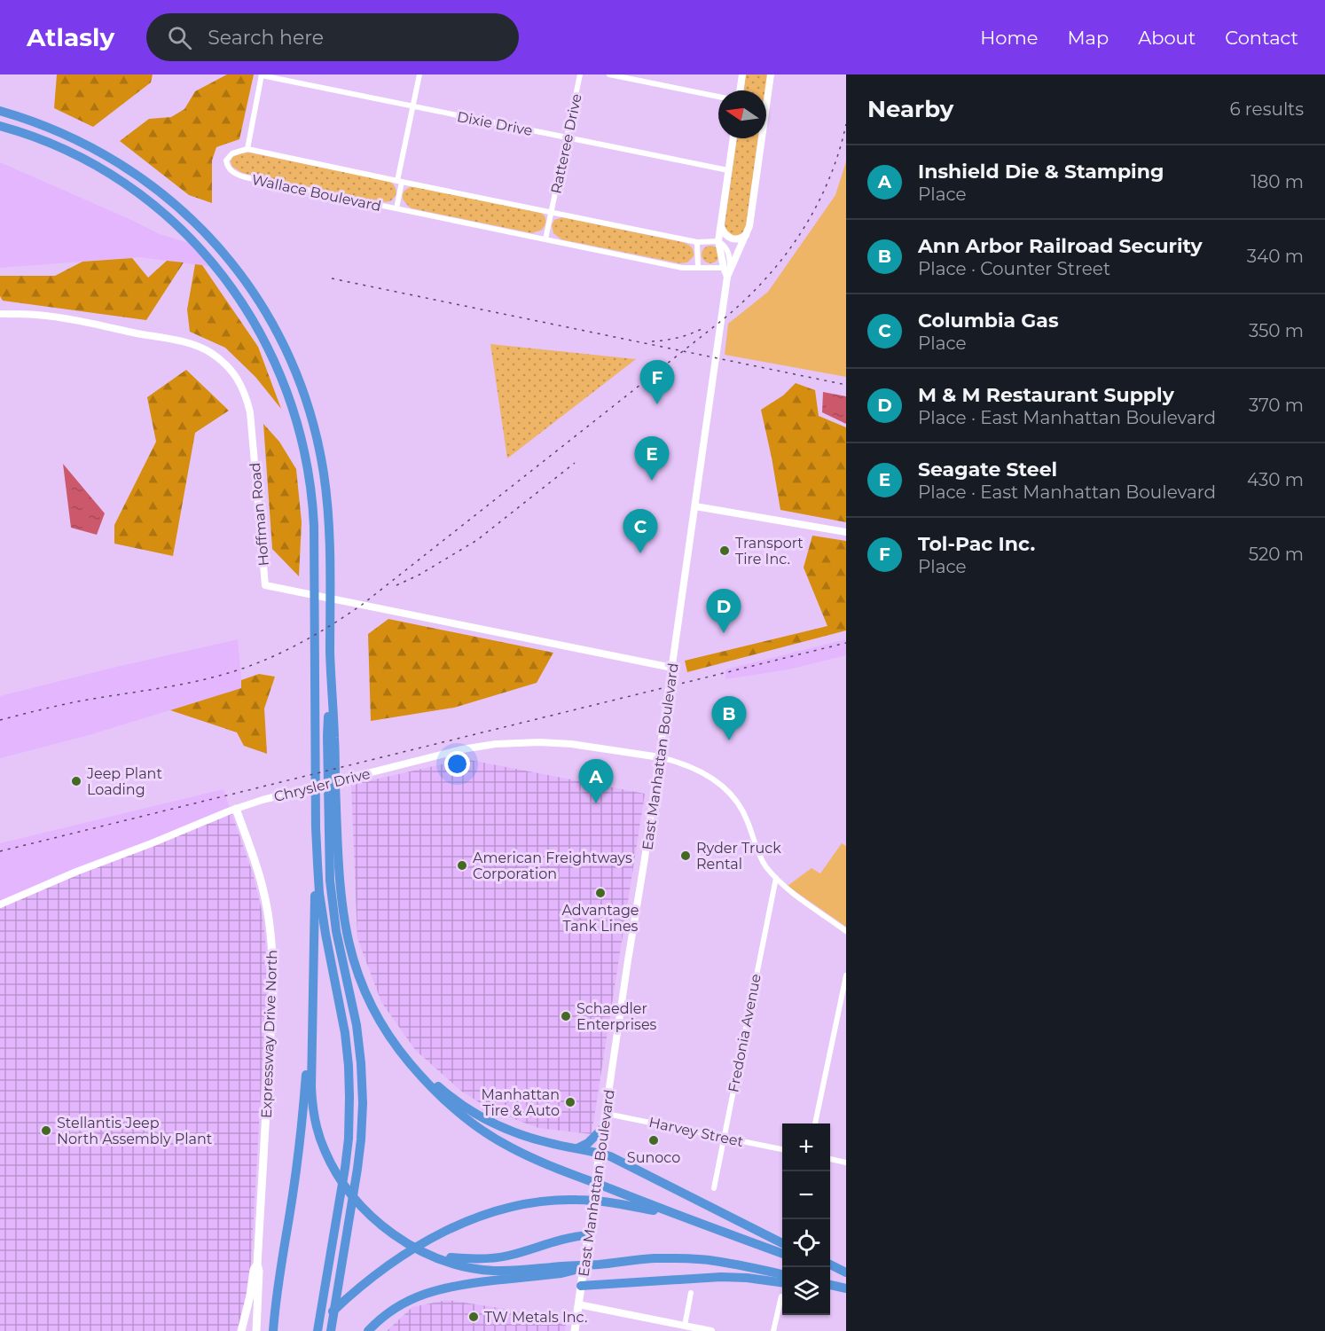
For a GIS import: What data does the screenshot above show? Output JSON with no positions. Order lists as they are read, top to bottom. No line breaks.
{"streets":{"main road":["East Manhattan Boulevard","Expressway Drive North"],"street":["Dixie Drive","Ratteree Drive","Wallace Boulevard","Hoffman Road","Chrysler Drive","Fredonia Avenue","Harvey Street"]},"crossings":[["Dixie Drive","Ratteree Drive"],["Dixie Drive","East Manhattan Boulevard"],["Ratteree Drive","Wallace Boulevard"],["Wallace Boulevard","East Manhattan Boulevard"],["Hoffman Road","East Manhattan Boulevard"],["East Manhattan Boulevard","Chrysler Drive"],["East Manhattan Boulevard","Harvey Street"],["Chrysler Drive","Expressway Drive North"],["Fredonia Avenue","Harvey Street"]],"places":["Transport Tire Inc.","Jeep Plant Loading","Ryder Truck Rental","American Freightways Corporation","Advantage Tank Lines","Schaedler Enterprises","Manhattan Tire & Auto","Stellantis Jeep North Assembly Plant","Sunoco","TW Metals Inc."],"north":"left","page":{"header":"Atlasly","search":"Search here","nav":["Home","Map","About","Contact"],"heading":["Nearby","6 results"],"list":[{"mark":"A","name":"Inshield Die & Stamping","note":"Place","value":"180 m"},{"mark":"B","name":"Ann Arbor Railroad Security","note":"Place · Counter Street","value":"340 m"},{"mark":"C","name":"Columbia Gas","note":"Place","value":"350 m"},{"mark":"D","name":"M & M Restaurant Supply","note":"Place · East Manhattan Boulevard","value":"370 m"},{"mark":"E","name":"Seagate Steel","note":"Place · East Manhattan Boulevard","value":"430 m"},{"mark":"F","name":"Tol-Pac Inc.","note":"Place","value":"520 m"}],"pins":["F","E","C","D","B","A"],"map_buttons":["+","−"]}}
